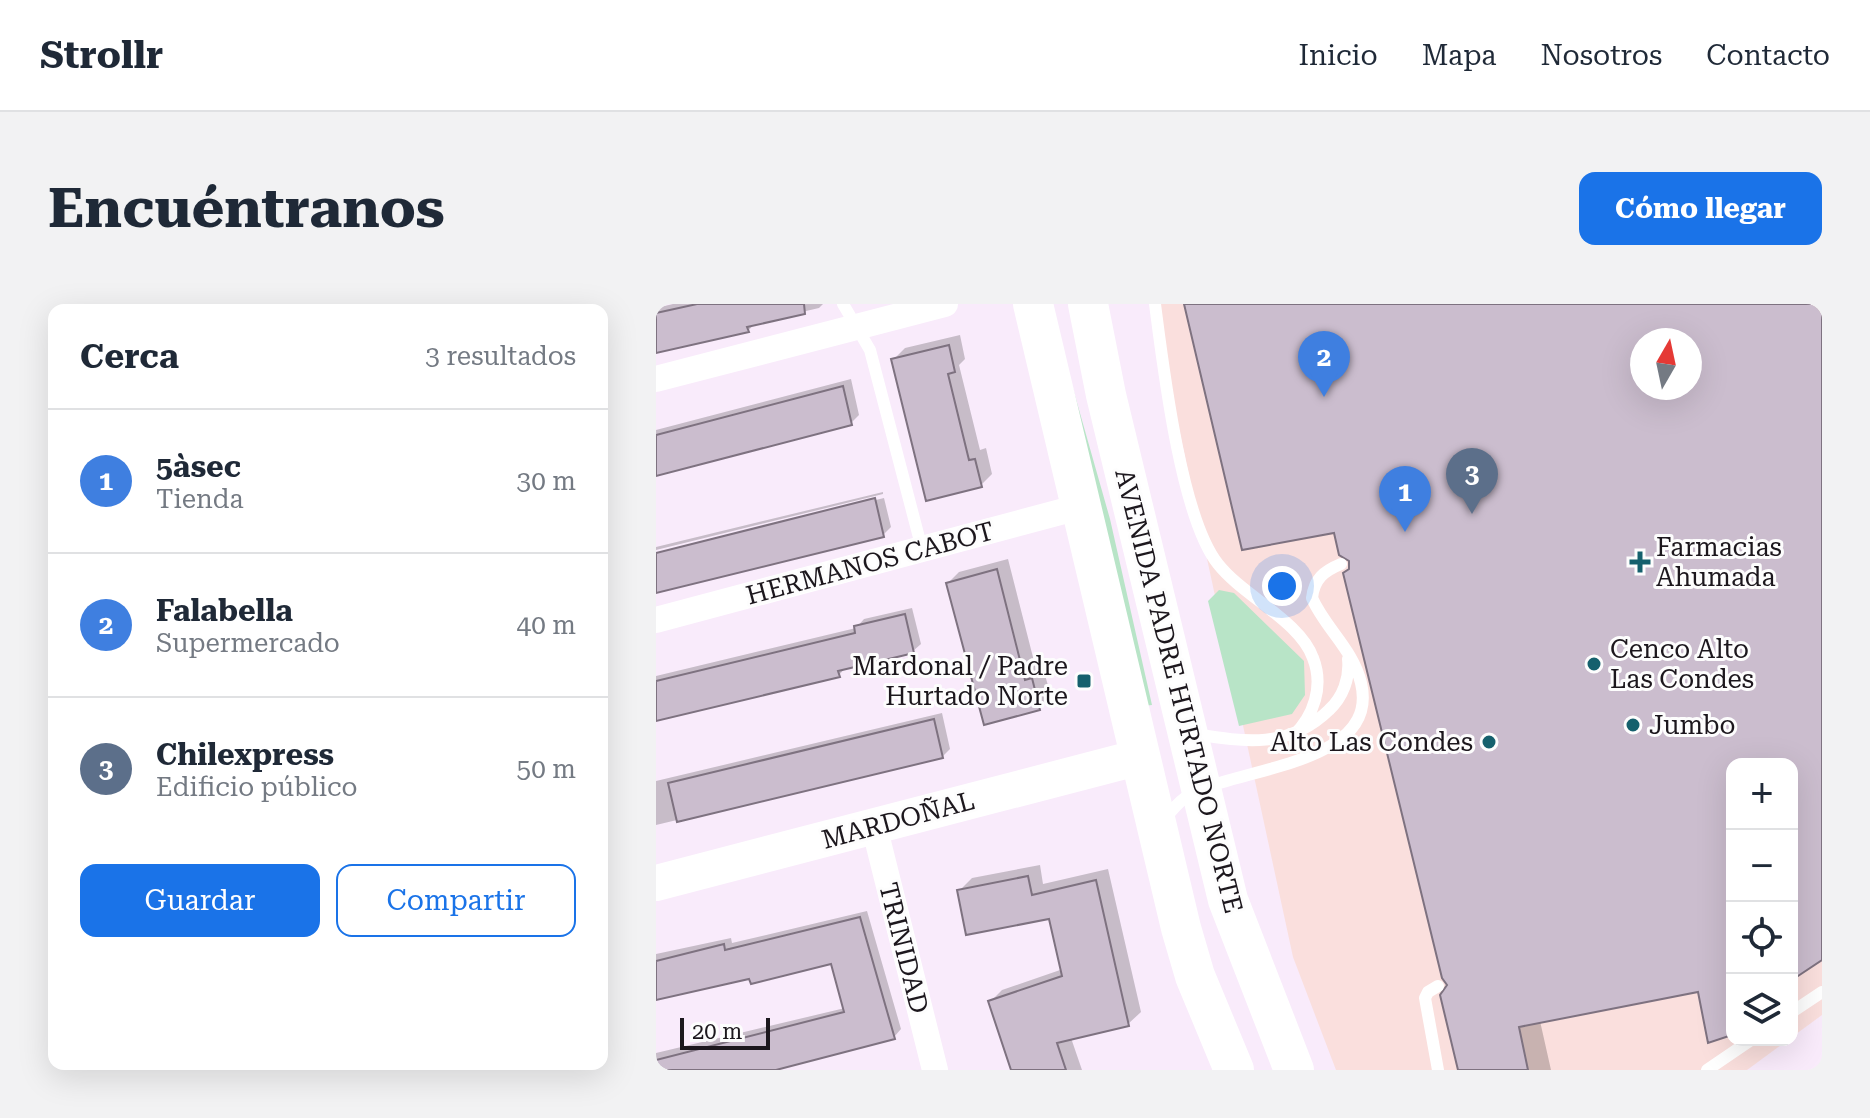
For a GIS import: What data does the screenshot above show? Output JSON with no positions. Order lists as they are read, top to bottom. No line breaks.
{"streets":{"main road":["AVENIDA PADRE HURTADO NORTE"],"street":["HERMANOS CABOT","MARDOÑAL","TRINIDAD"]},"crossings":[["HERMANOS CABOT","AVENIDA PADRE HURTADO NORTE"],["AVENIDA PADRE HURTADO NORTE","MARDOÑAL"],["MARDOÑAL","TRINIDAD"]],"places":{"health":["Farmacias Ahumada"],"other":["Cenco Alto Las Condes","Jumbo","Alto Las Condes"],"transit":["Mardonal / Padre Hurtado Norte"]},"scale_bar":"20 m","north":"top","page":{"header":"Strollr","nav":["Inicio","Mapa","Nosotros","Contacto"],"buttons":["Cómo llegar",["Guardar","Compartir"]],"title":"Encuéntranos","heading":["Cerca","3 resultados"],"pins":["2","3","1"],"list":[{"mark":"1","name":"5àsec","note":"Tienda","value":"30 m"},{"mark":"2","name":"Falabella","note":"Supermercado","value":"40 m"},{"mark":"3","name":"Chilexpress","note":"Edificio público","value":"50 m"}],"map_buttons":["+","−"],"scale":"20 m"}}
